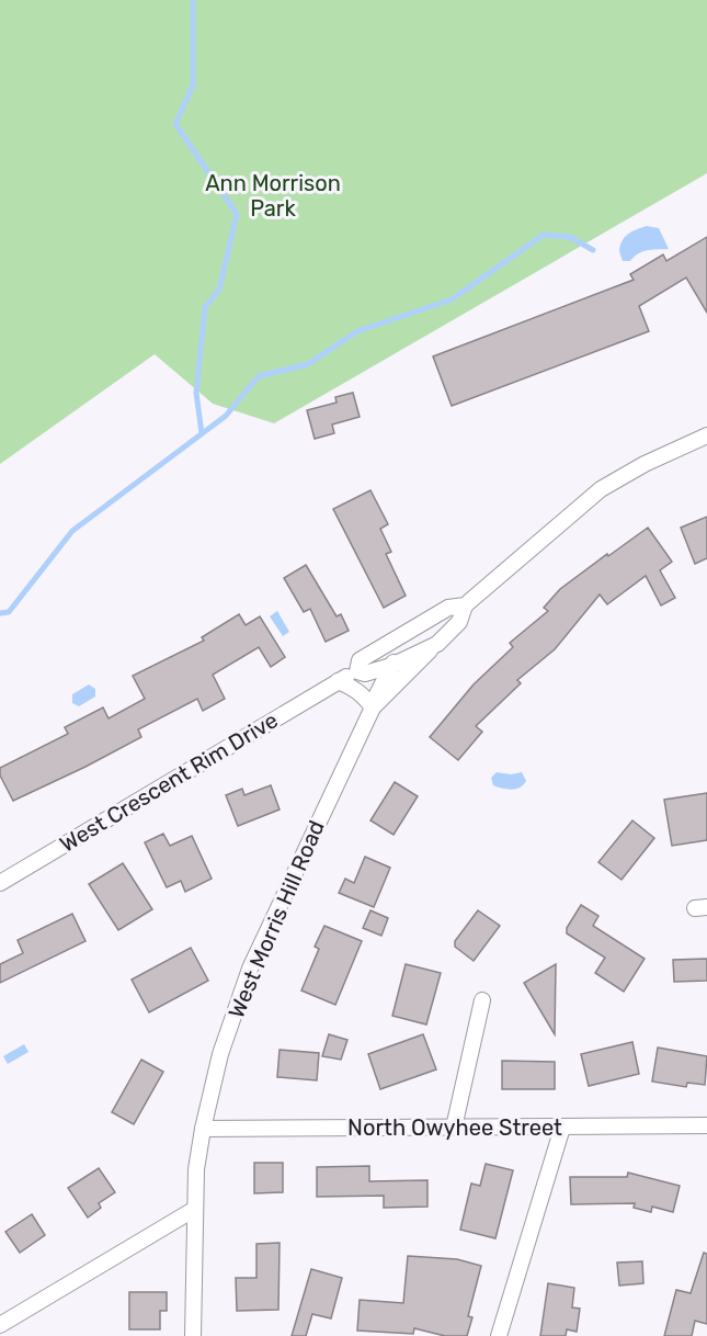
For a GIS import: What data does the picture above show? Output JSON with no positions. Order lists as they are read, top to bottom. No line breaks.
{"streets":{"street":["West Crescent Rim Drive","West Morris Hill Road","North Owyhee Street"]},"crossings":[["West Crescent Rim Drive","West Morris Hill Road"],["West Morris Hill Road","North Owyhee Street"]],"parks":["Ann Morrison Park"]}
